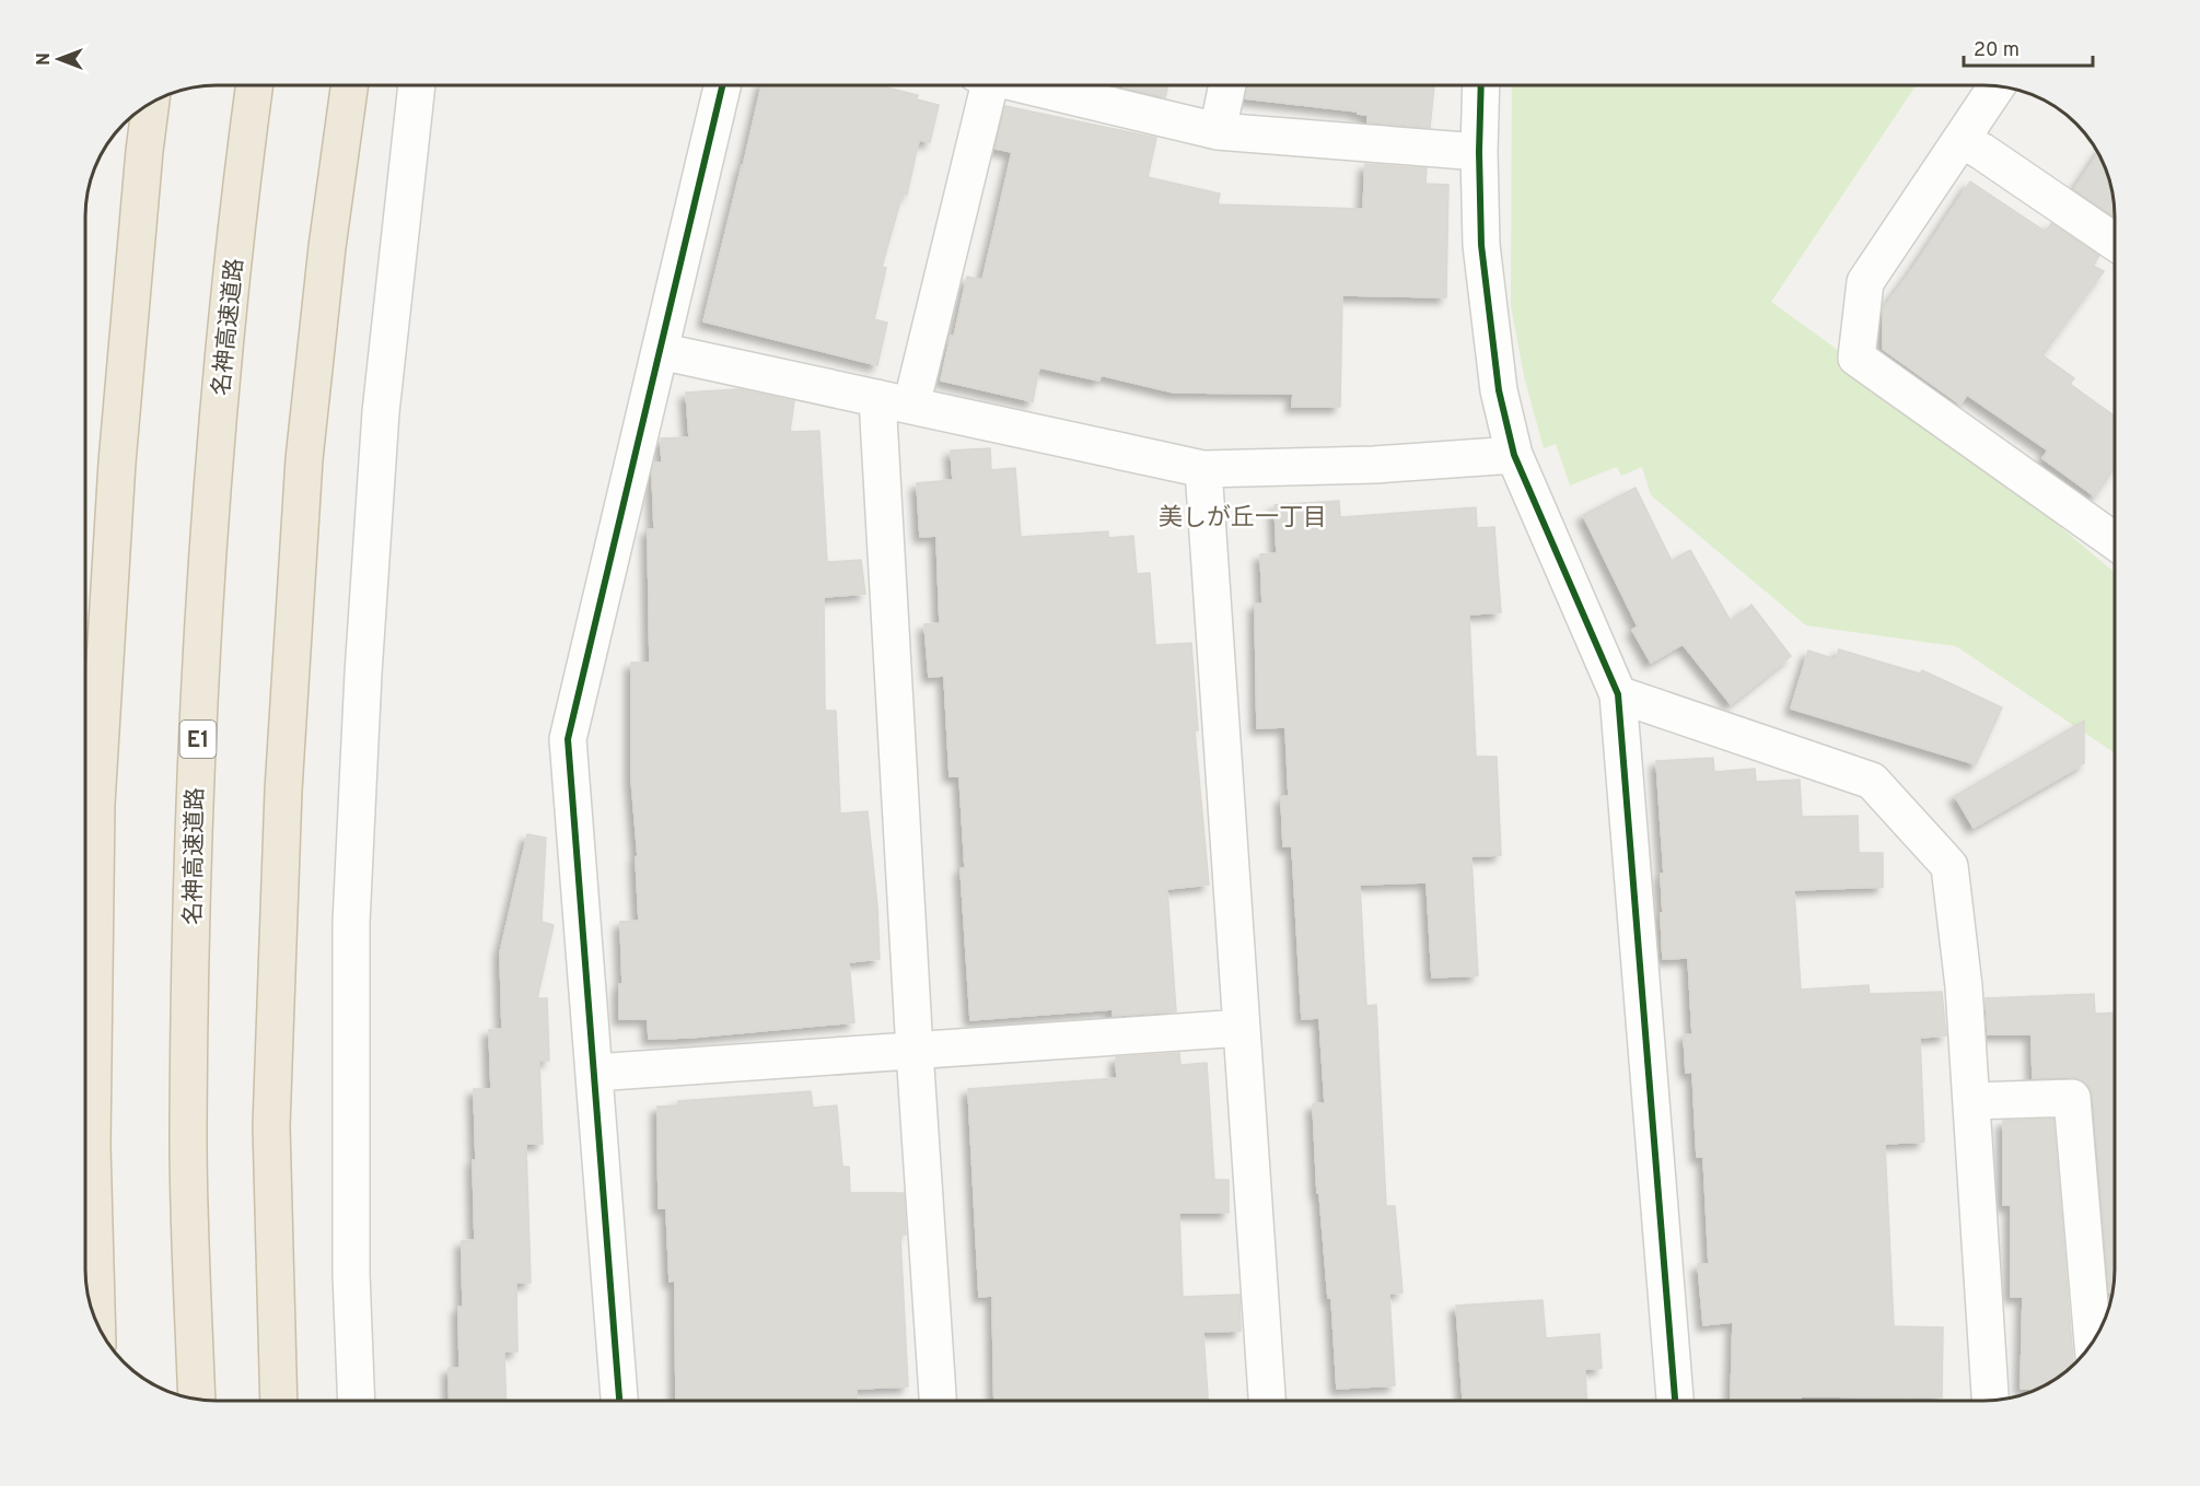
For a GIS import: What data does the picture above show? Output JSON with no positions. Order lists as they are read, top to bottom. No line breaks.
{"streets":{"highway":["名神高速道路","E1"]},"districts":["美しが丘一丁目"],"scale_bar":"20 m","north":"left"}
